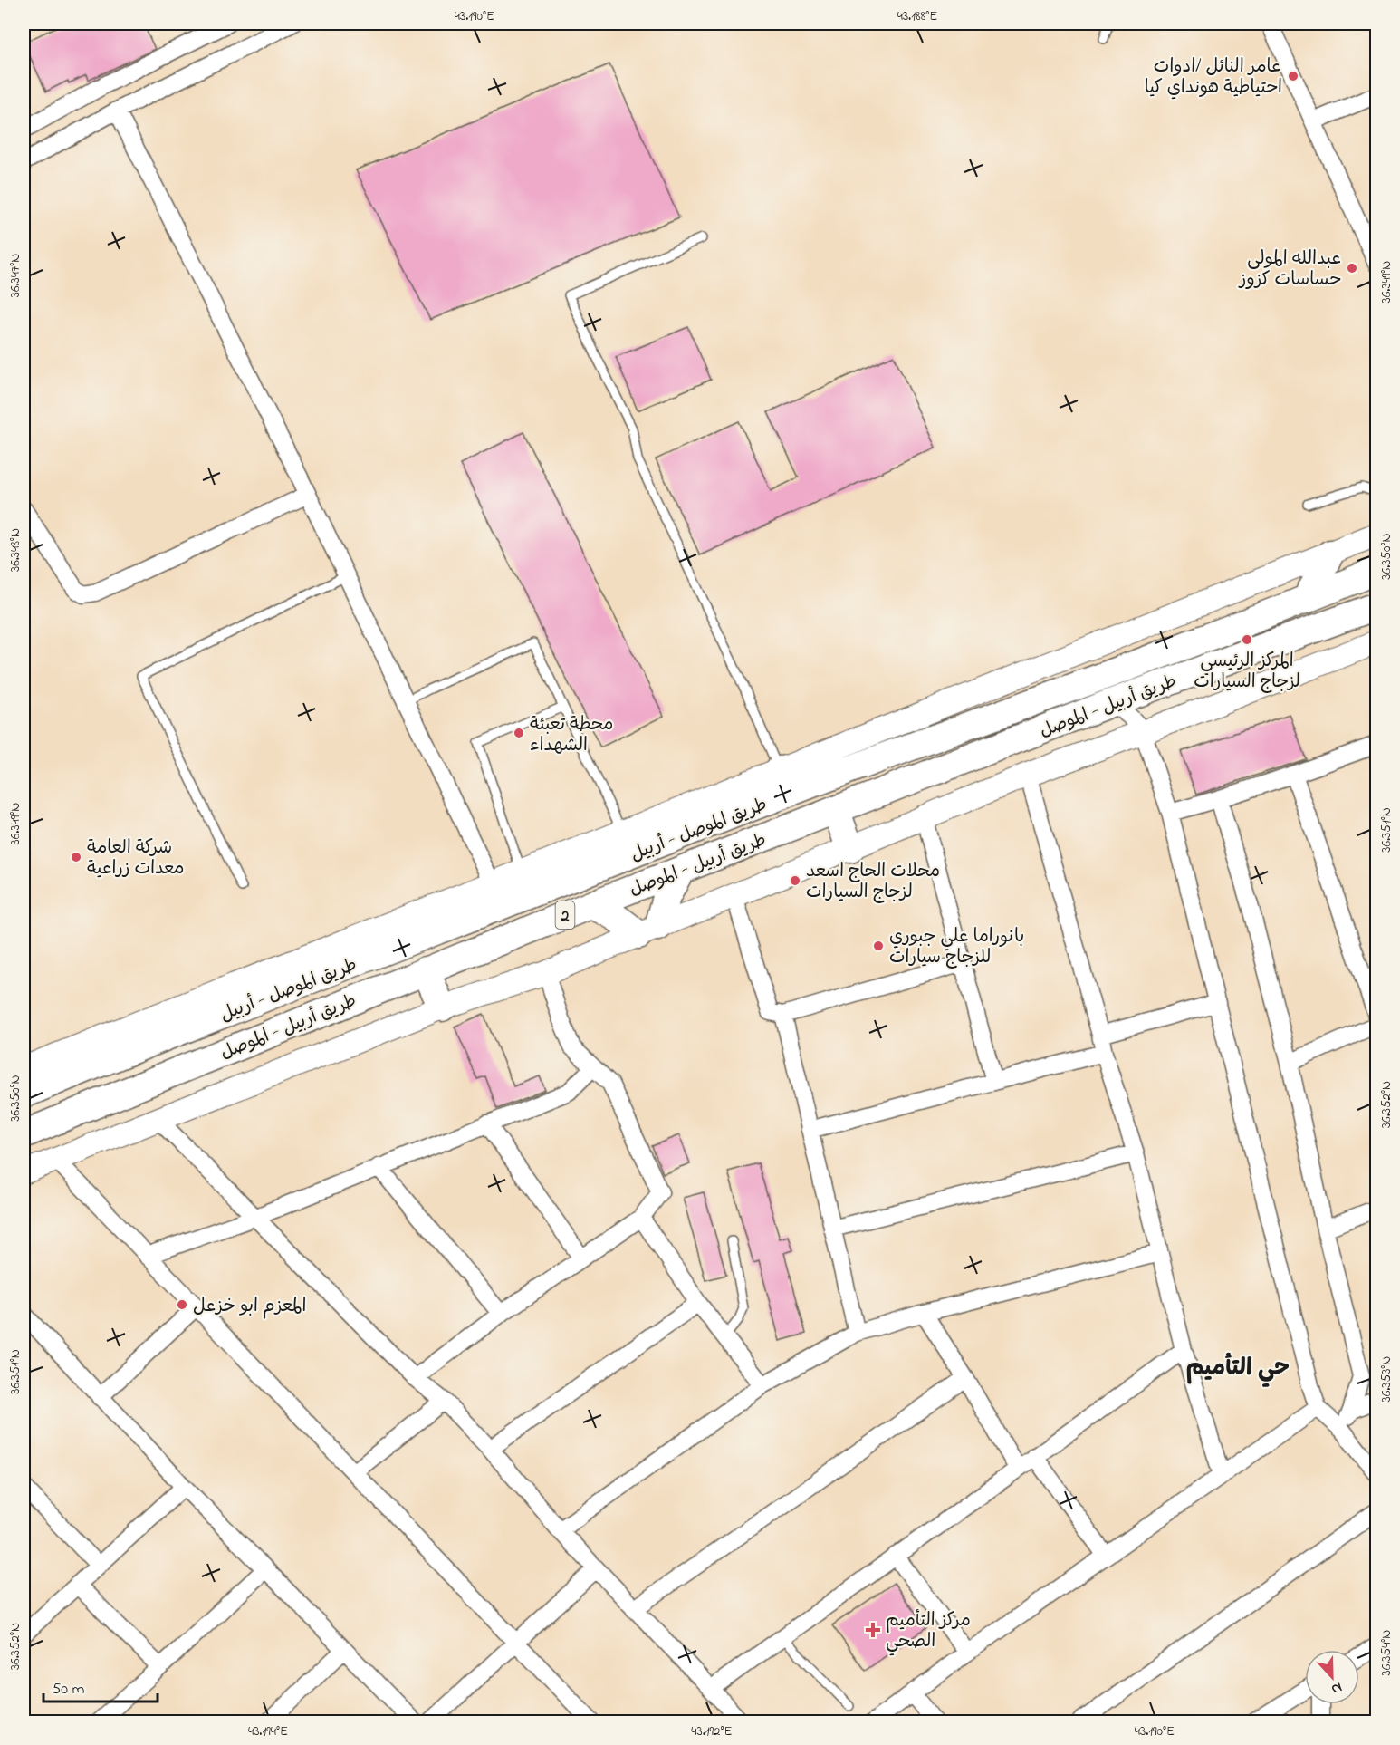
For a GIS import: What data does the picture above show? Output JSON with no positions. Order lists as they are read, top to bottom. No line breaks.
{"streets":{"highway":["طريق أربيل - الموصل","طريق الموصل - أربيل","2"]},"districts":["حي التأميم"],"places":{"other":["عامر النائل /ادوات احتياطية هونداي كيا","عبدالله المولى حساسات كزوز","المركز الرئيسي لزجاج السيارات","محطة تعبئة الشهداء","شركة العامة معدات زراعية","محلات الحاج اسعد لزجاج السيارات","بانوراما علي جبوري للزجاج سيارات","المعزم ابو خزعل"],"health":["مركز التأميم الصحي"]},"scale_bar":"50 m","north":"bottom","coordinates":["43.190°E","43.188°E","36.347°N","36.349°N","36.348°N","36.350°N","36.351°N","36.352°N","36.353°N","36.354°N","43.194°E","43.192°E"]}
